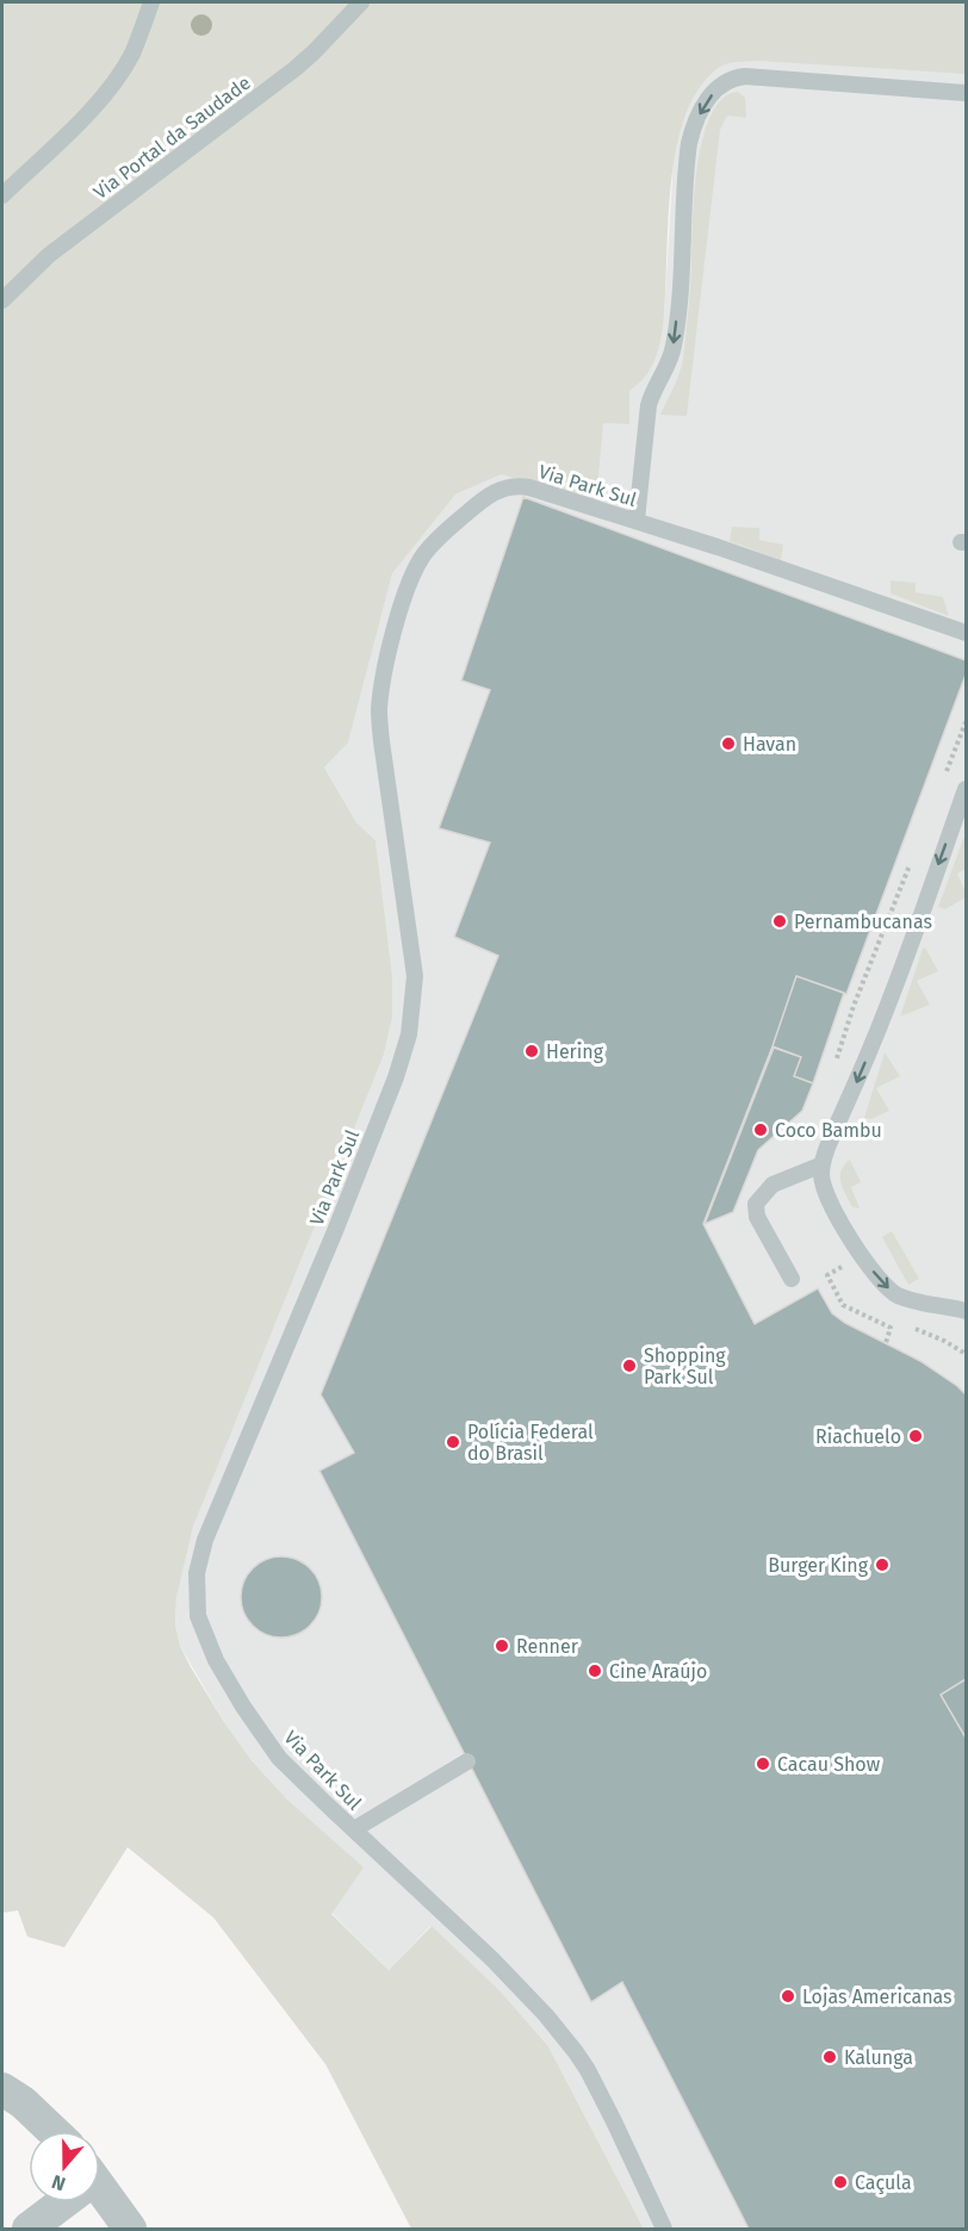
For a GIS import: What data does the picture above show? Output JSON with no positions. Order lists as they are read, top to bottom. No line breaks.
{"streets":{"lane":["Via Portal da Saudade","Via Park Sul"]},"places":["Havan","Pernambucanas","Hering","Coco Bambu","Shopping Park Sul","Riachuelo","Polícia Federal do Brasil","Burger King","Renner","Cine Araújo","Cacau Show","Lojas Americanas","Kalunga","Caçula"],"north":"bottom"}
